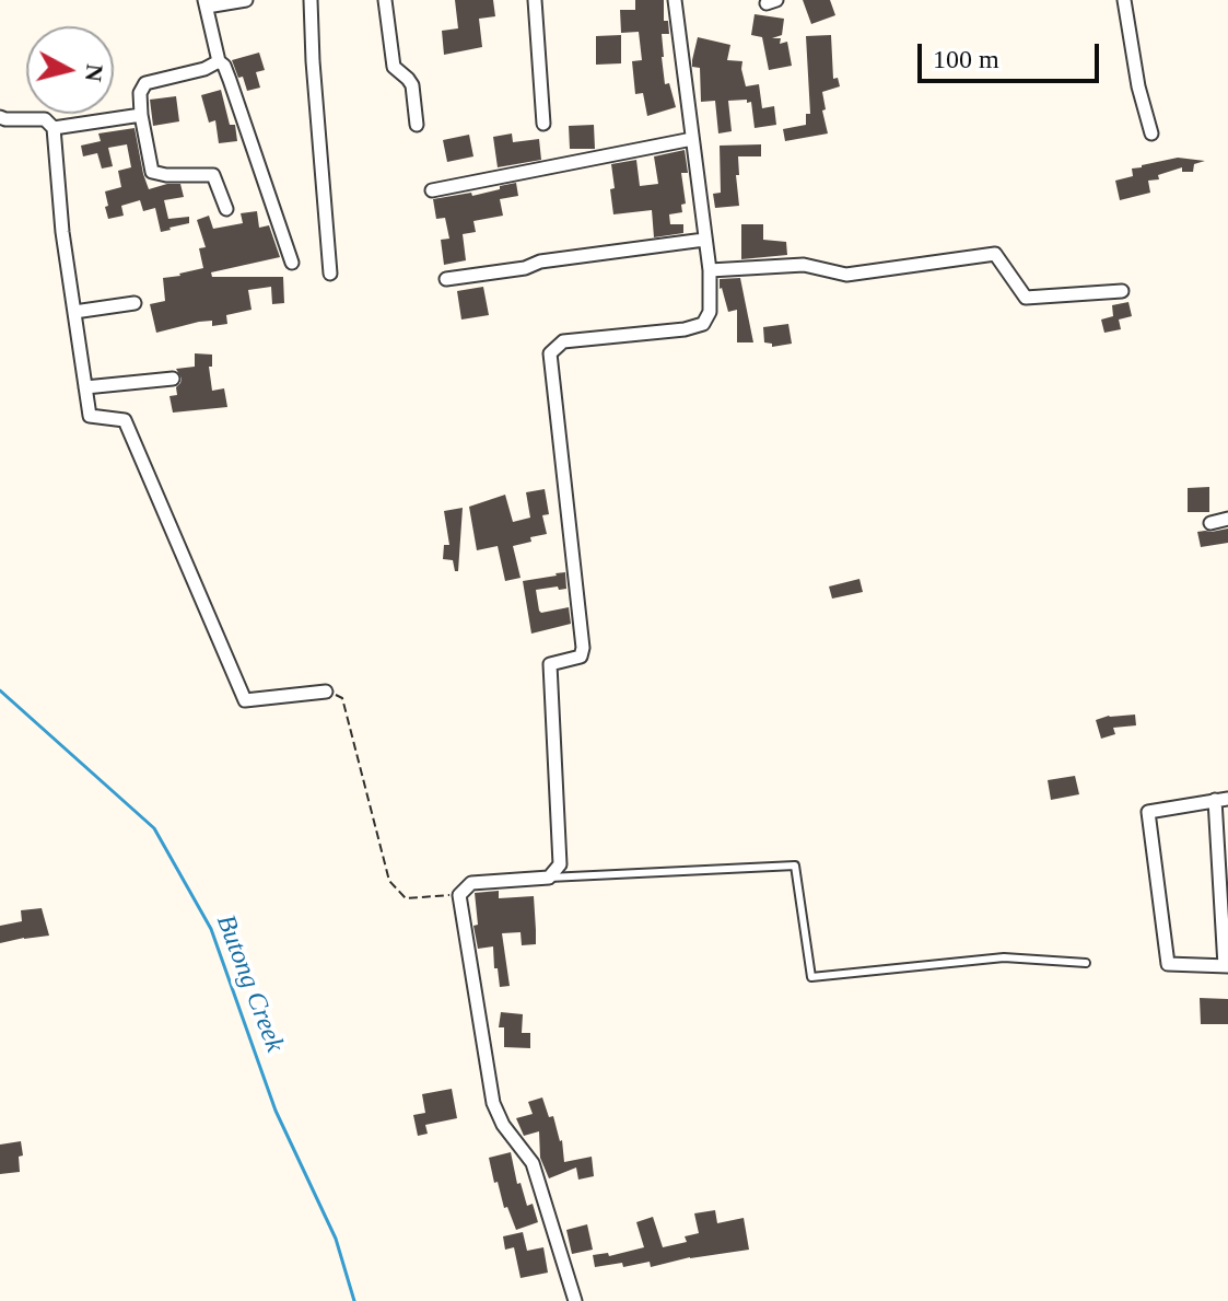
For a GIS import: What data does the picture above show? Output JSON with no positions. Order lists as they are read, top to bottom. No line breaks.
{"water":["Butong Creek"],"scale_bar":"100 m","north":"right"}
